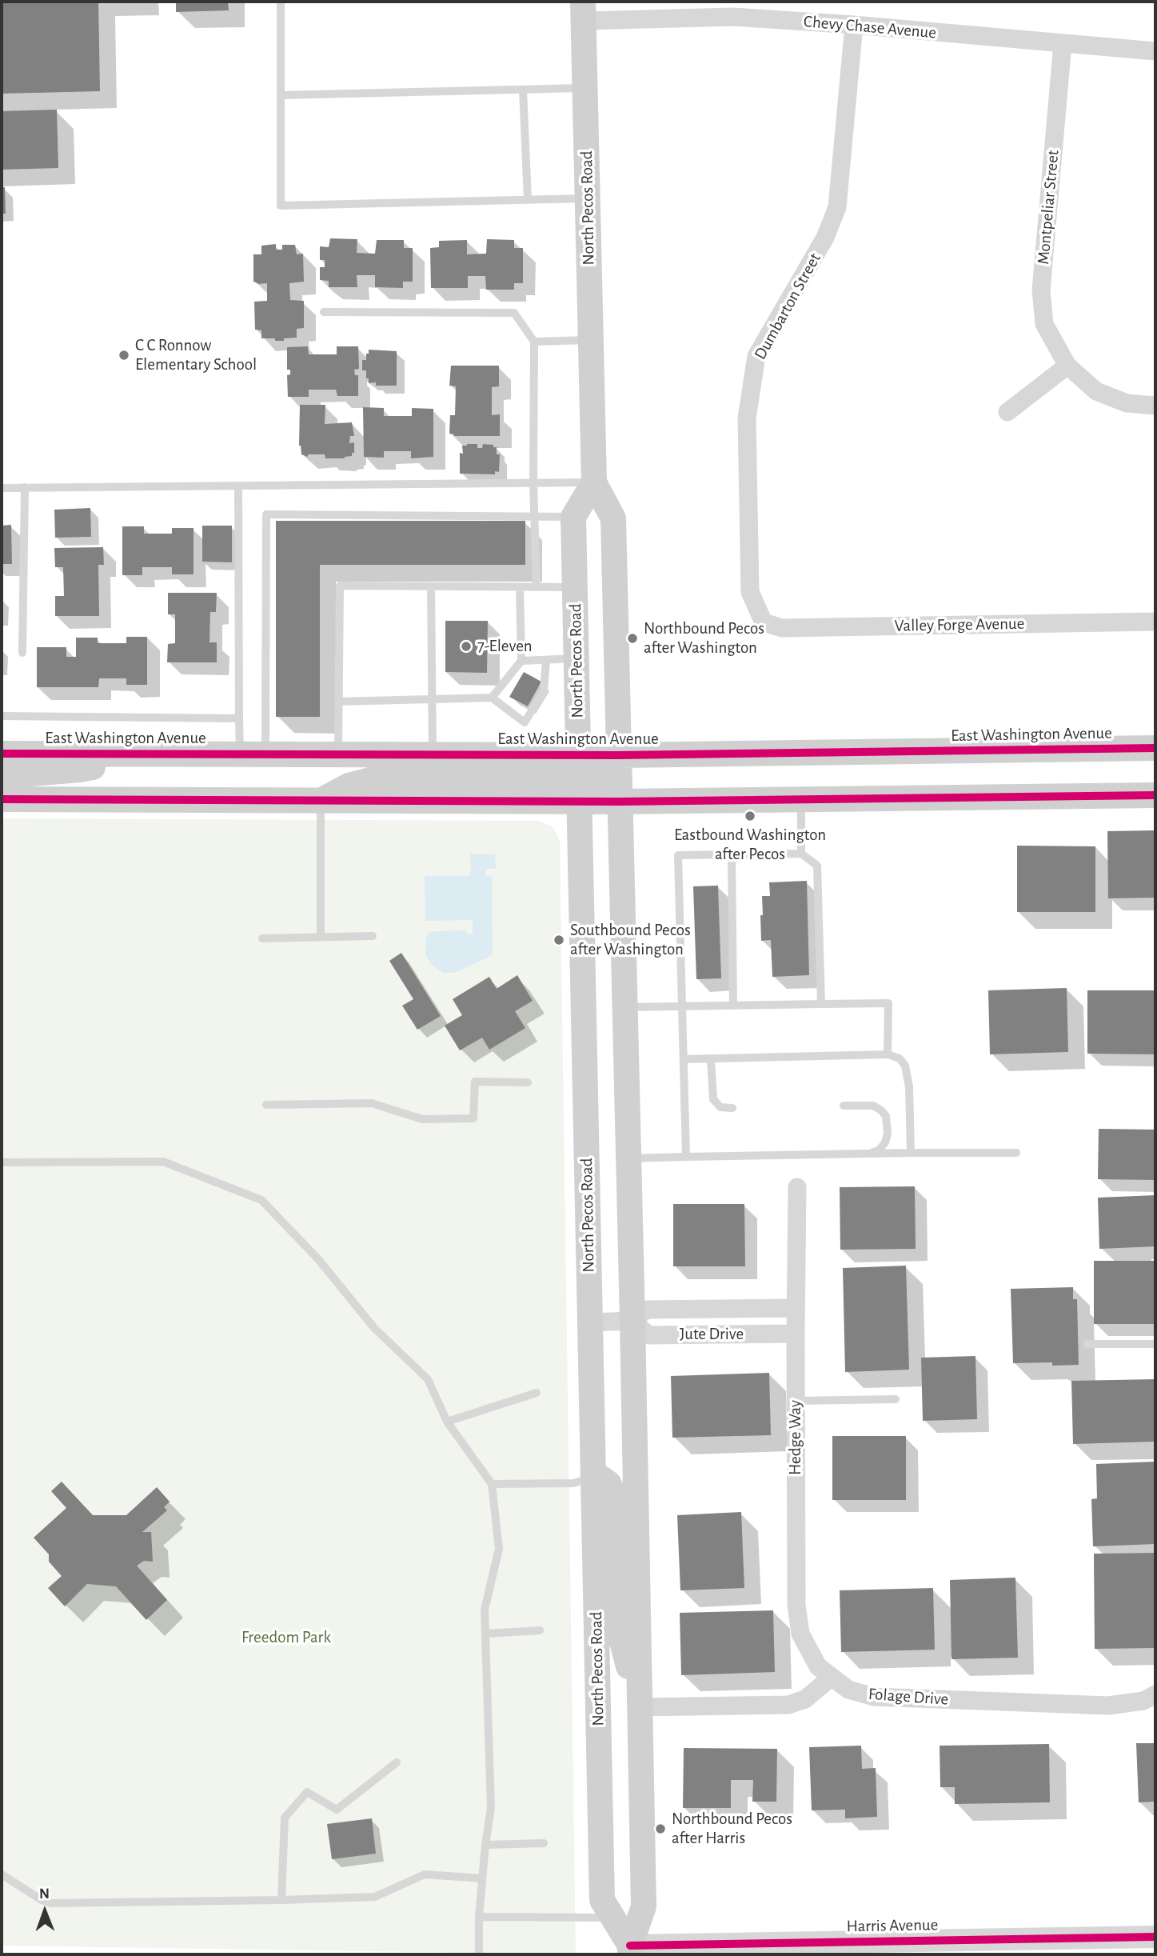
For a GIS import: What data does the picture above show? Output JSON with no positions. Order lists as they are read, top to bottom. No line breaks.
{"streets":{"main road":["North Pecos Road","East Washington Avenue"],"street":["Chevy Chase Avenue","Montpeliar Street","Dumbarton Street","Valley Forge Avenue","Jute Drive","Hedge Way","Folage Drive","Harris Avenue"]},"crossings":[["Chevy Chase Avenue","Montpeliar Street"],["Chevy Chase Avenue","North Pecos Road"],["Chevy Chase Avenue","Dumbarton Street"],["North Pecos Road","East Washington Avenue"],["North Pecos Road","Jute Drive"],["North Pecos Road","Harris Avenue"],["Dumbarton Street","Valley Forge Avenue"],["Jute Drive","Hedge Way"],["Hedge Way","Folage Drive"]],"parks":["Freedom Park"],"places":["C C Ronnow Elementary School","Northbound Pecos after Washington","7-Eleven","Eastbound Washington after Pecos","Southbound Pecos after Washington","Northbound Pecos after Harris"],"north":"top"}
